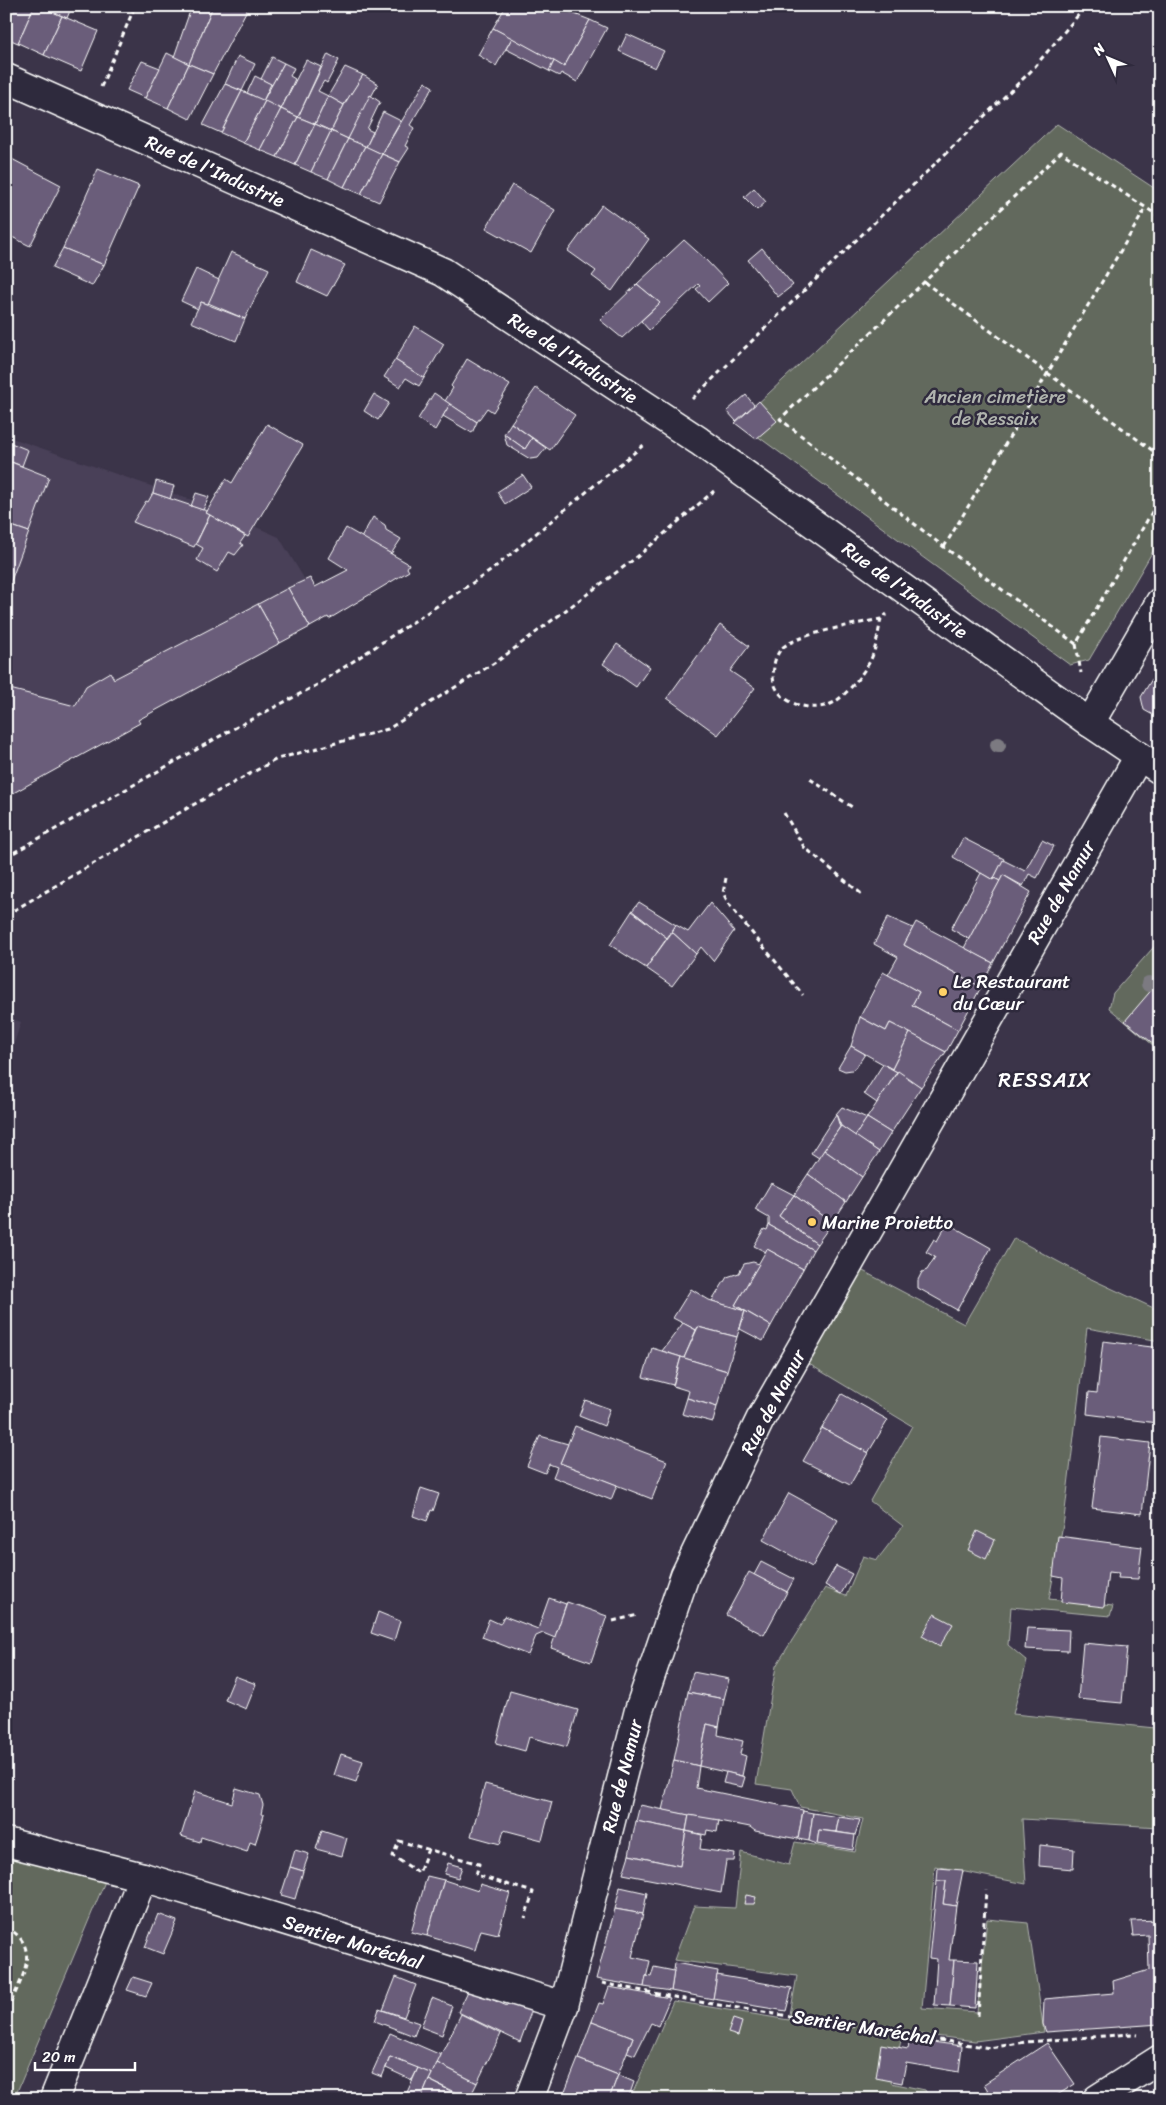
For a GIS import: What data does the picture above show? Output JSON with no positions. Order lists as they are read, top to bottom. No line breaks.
{"streets":{"street":["Rue de l'Industrie","Rue de Namur","Sentier Maréchal"]},"crossings":[["Rue de l'Industrie","Rue de Namur"],["Rue de Namur","Sentier Maréchal"]],"districts":["RESSAIX"],"parks":["Ancien cimetière de Ressaix"],"places":["Le Restaurant du Cœur","Marine Proietto"],"scale_bar":"20 m","north":"top left"}
